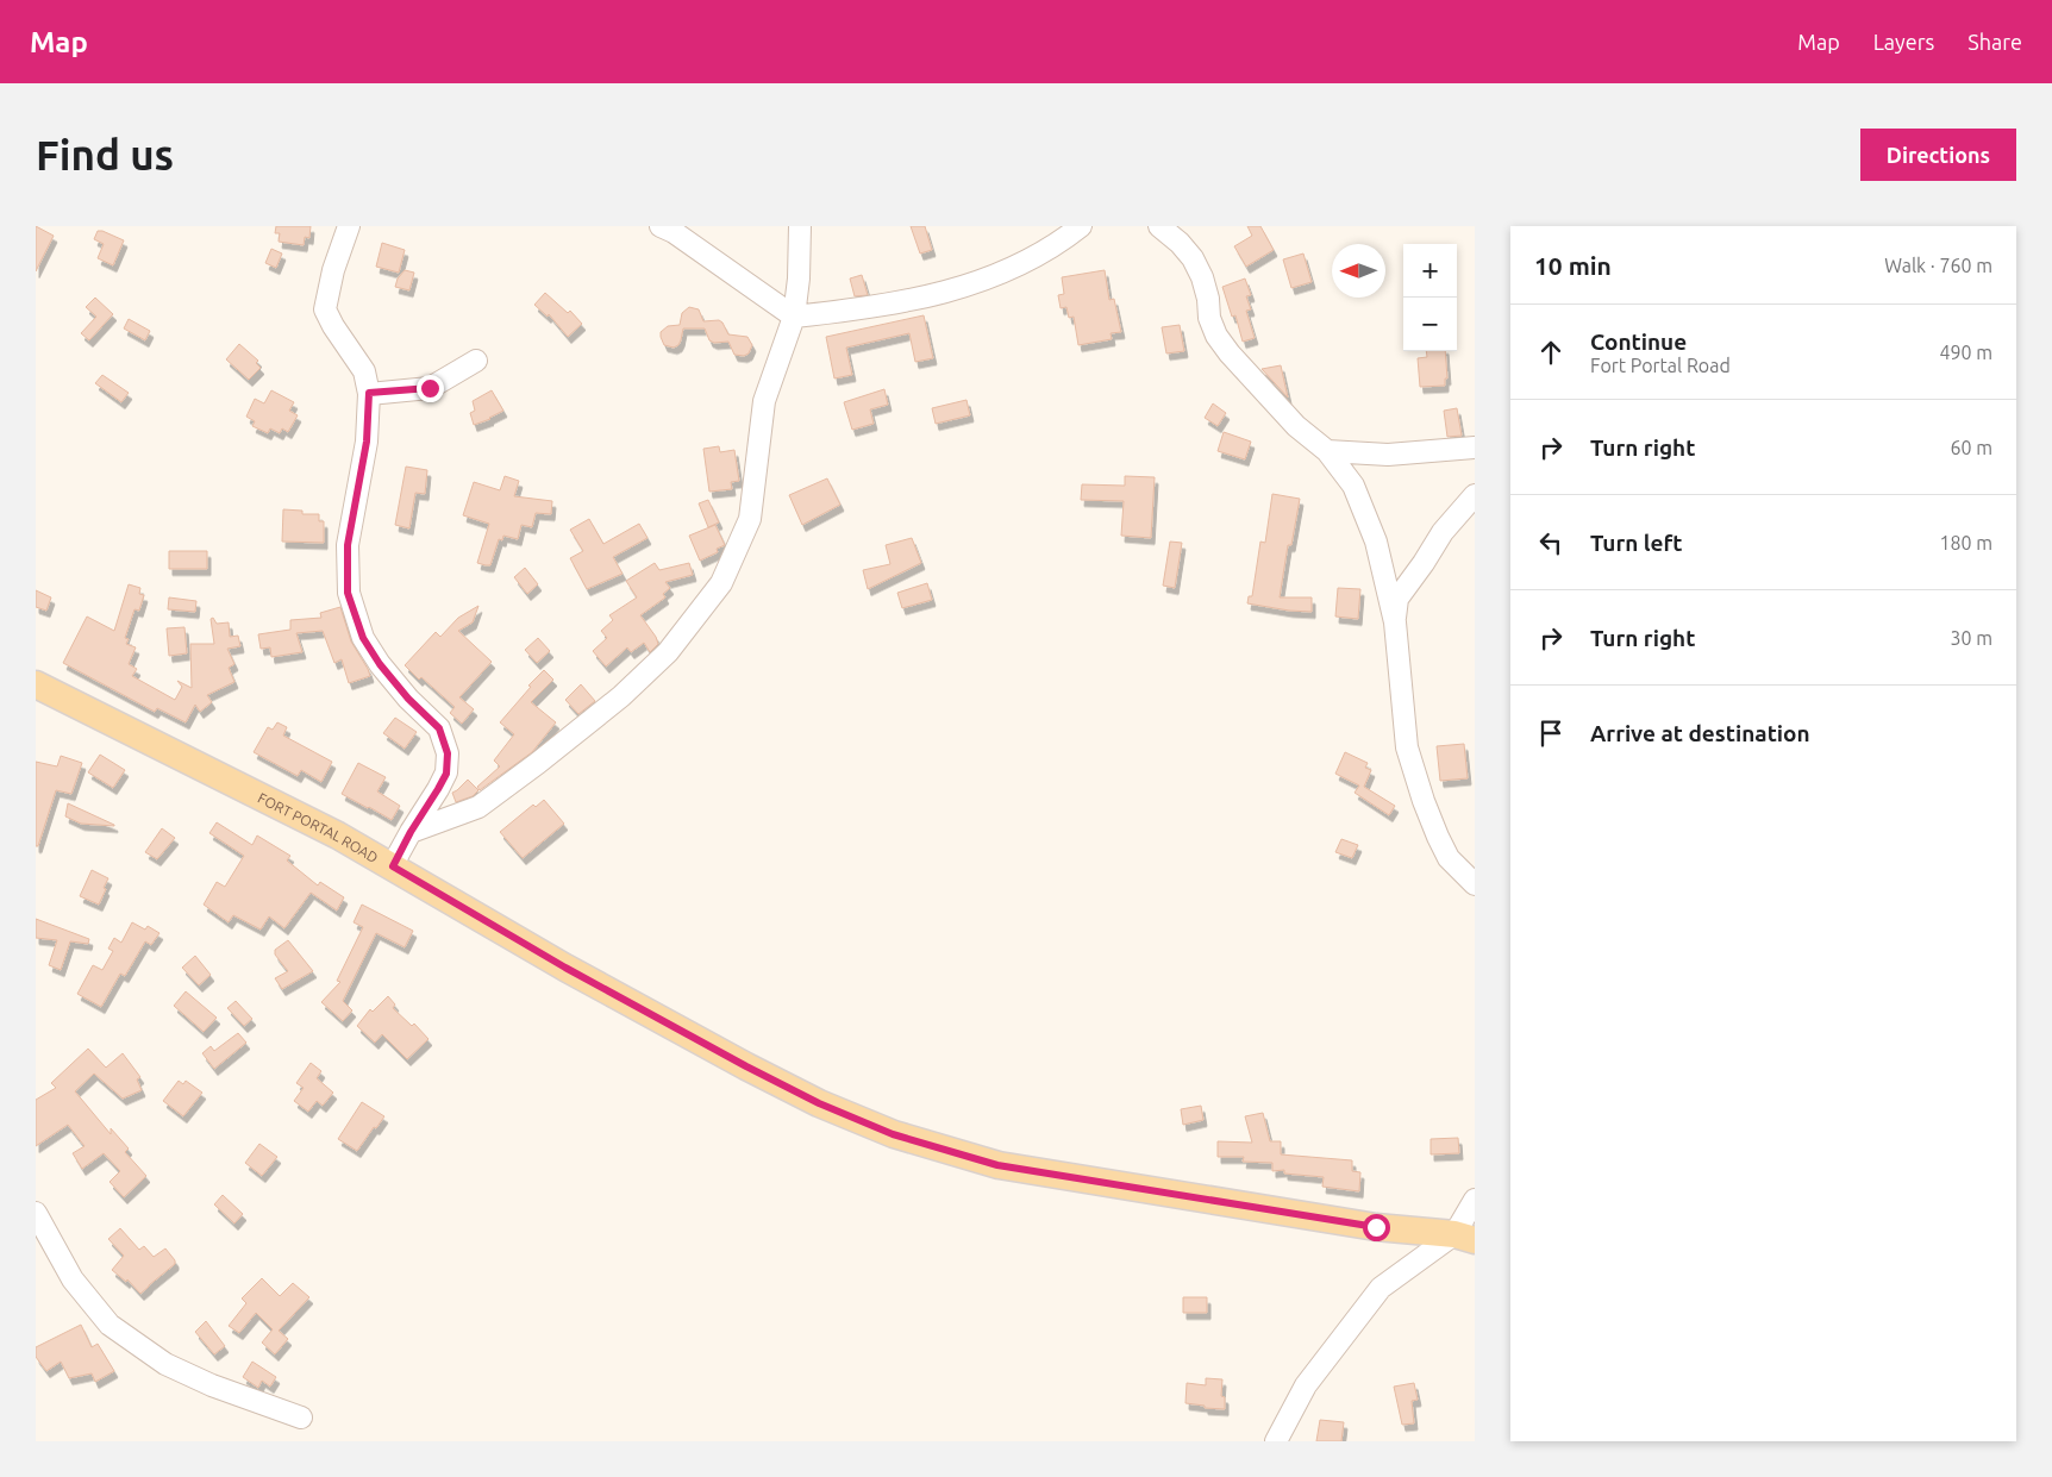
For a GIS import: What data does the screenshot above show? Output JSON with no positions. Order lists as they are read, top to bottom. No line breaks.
{"streets":{"main road":["FORT PORTAL ROAD"]},"north":"left","page":{"header":"Map","nav":["Map","Layers","Share"],"buttons":"Directions","title":"Find us","heading":["10 min","Walk · 760 m"],"map_buttons":["+","−"],"list":[["Continue","Fort Portal Road","490 m"],["Turn right","60 m"],["Turn left","180 m"],["Turn right","30 m"],"Arrive at destination"]}}
